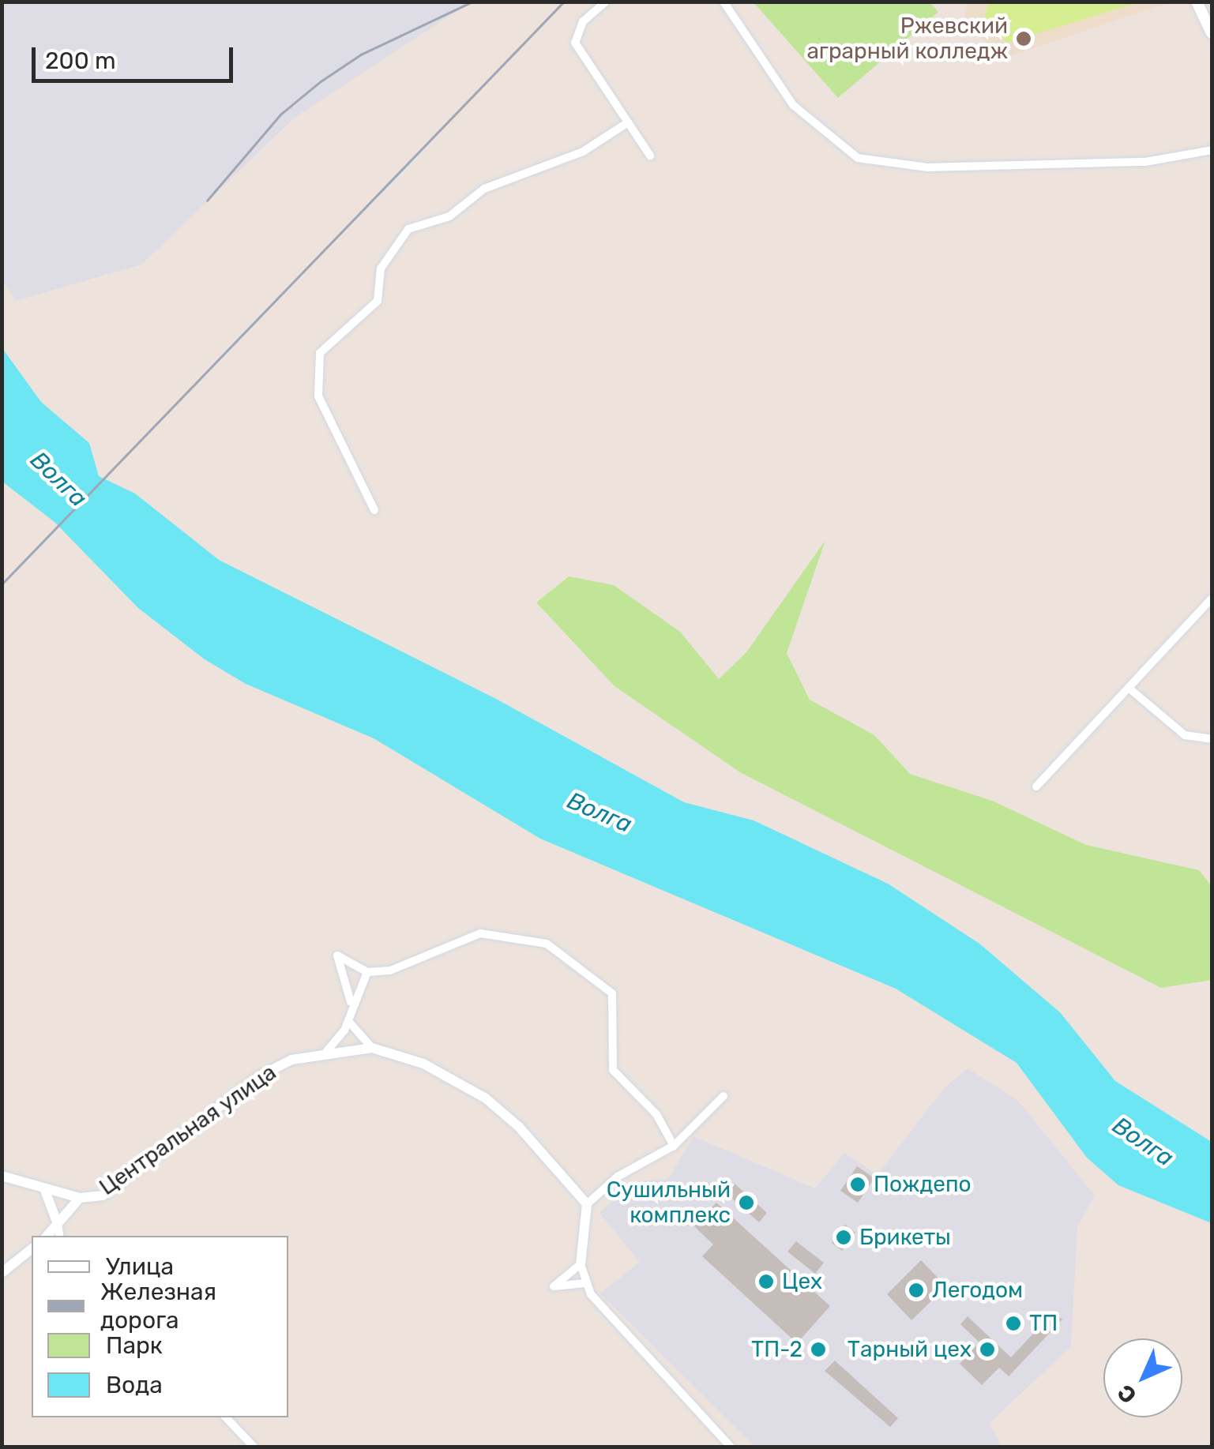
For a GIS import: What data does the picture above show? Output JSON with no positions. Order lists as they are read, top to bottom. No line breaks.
{"streets":{"street":["Центральная улица"]},"water":["Волга"],"places":["Ржевский аграрный колледж","Пождепо","Сушильный комплекс","Брикеты","Цех","Легодом","ТП","ТП-2","Тарный цех"],"legend":["Улица","Железная дорога","Парк","Вода"],"scale_bar":"200 m","north":"bottom left"}
